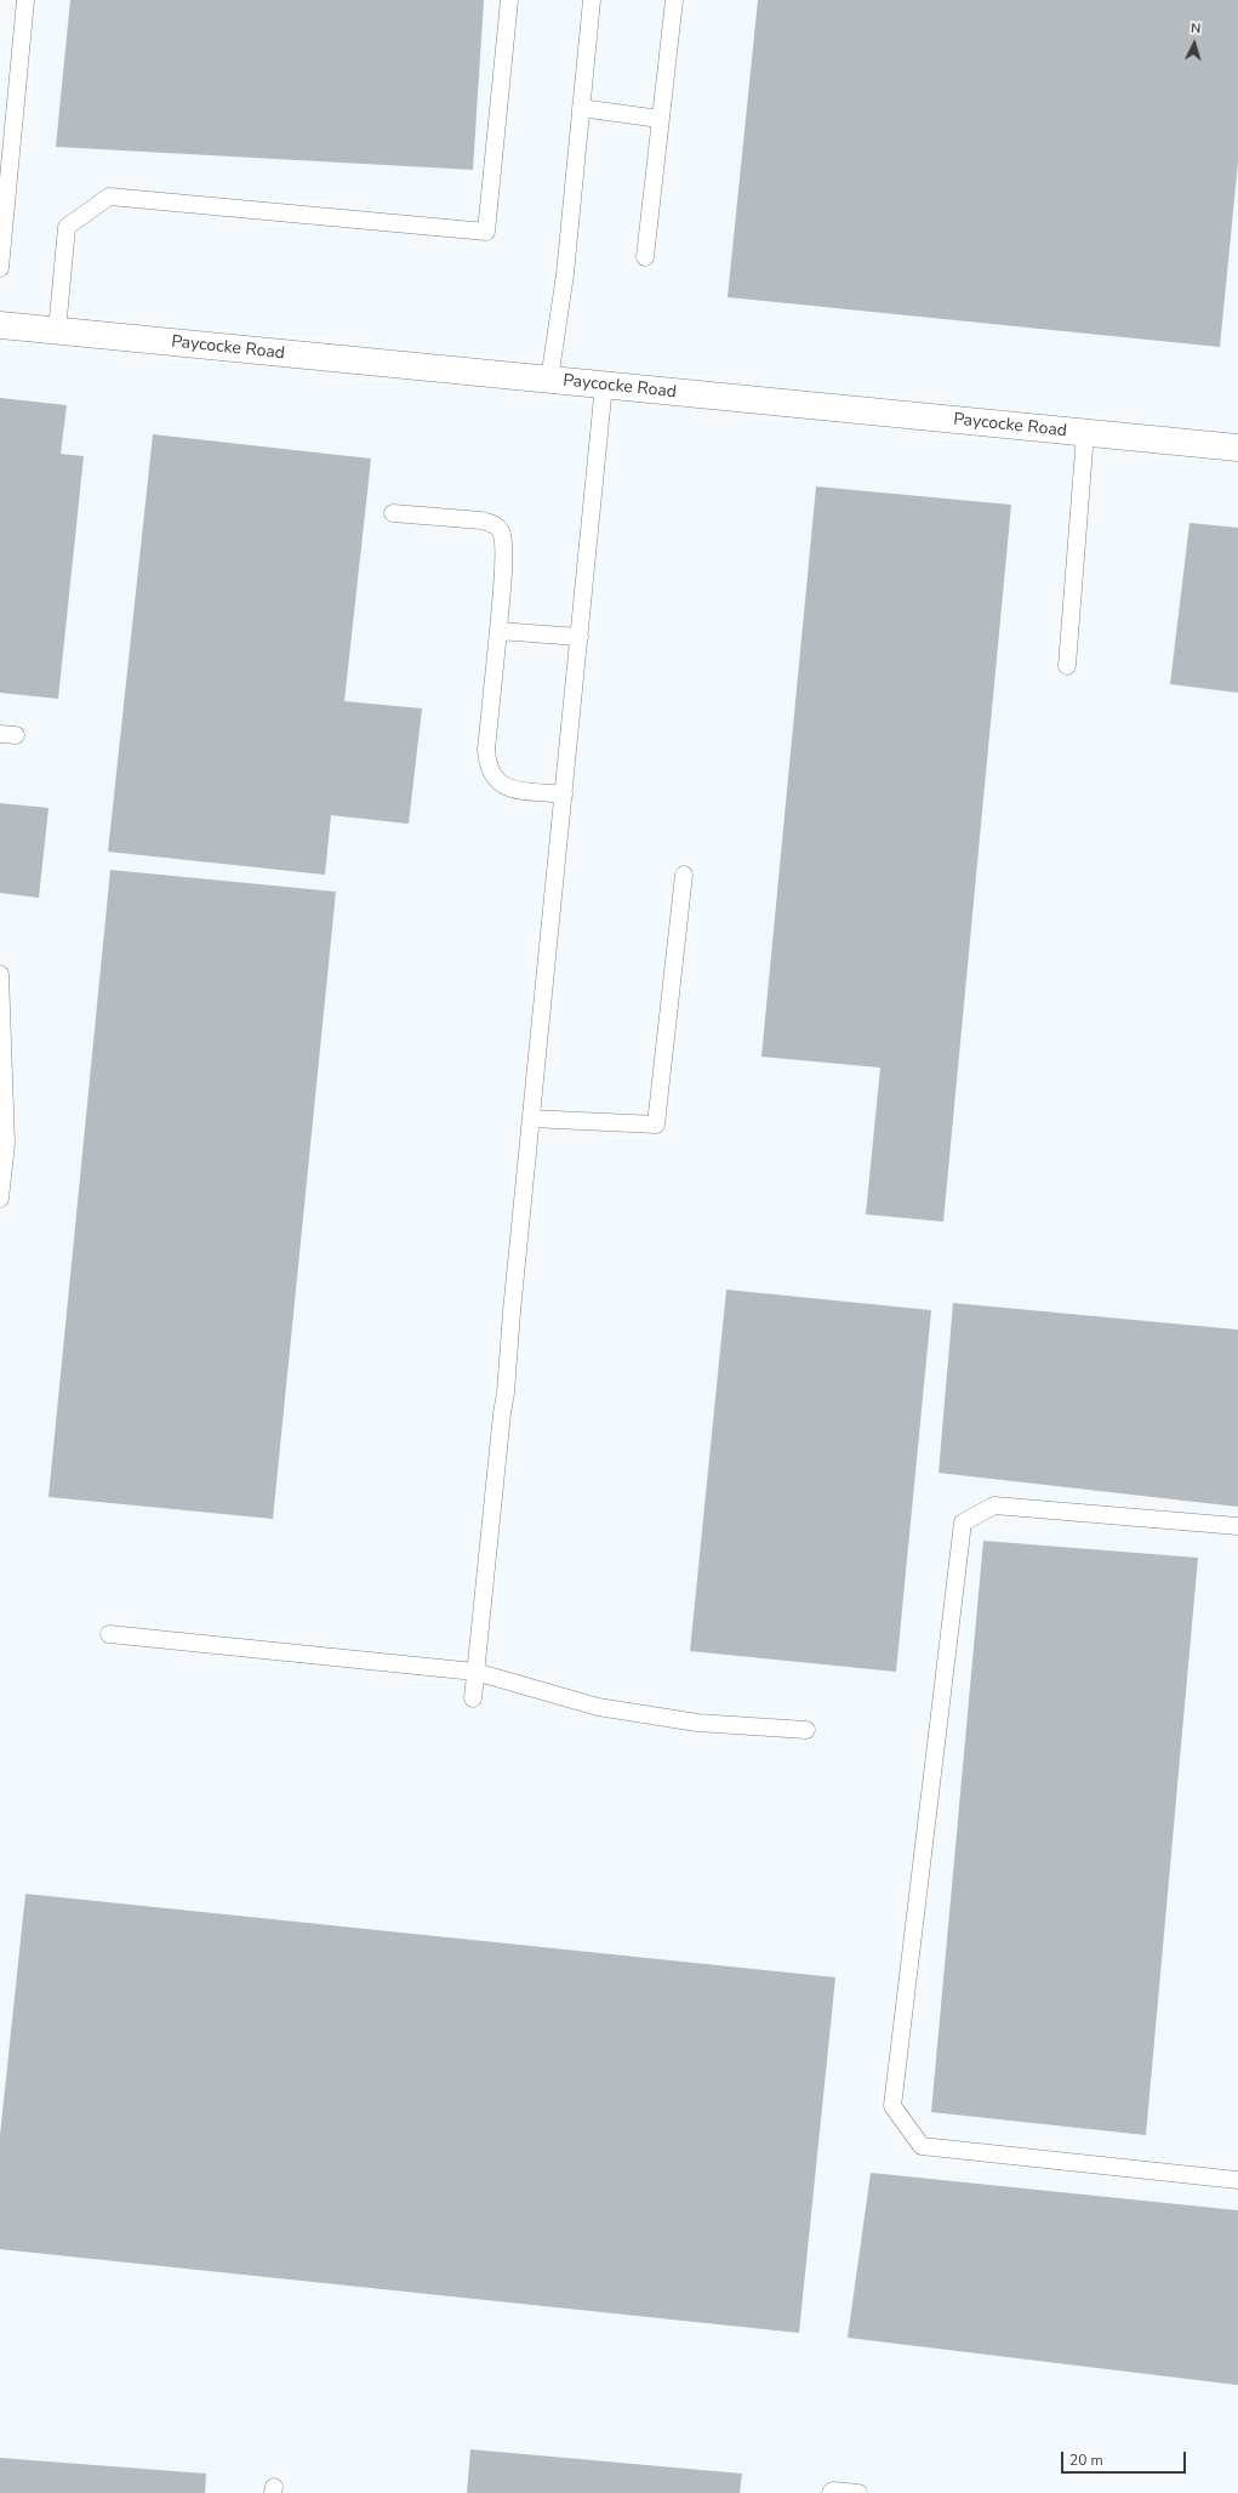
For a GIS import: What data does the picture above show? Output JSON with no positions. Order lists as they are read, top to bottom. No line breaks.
{"streets":{"street":["Paycocke Road"]},"scale_bar":"20 m","north":"top"}
